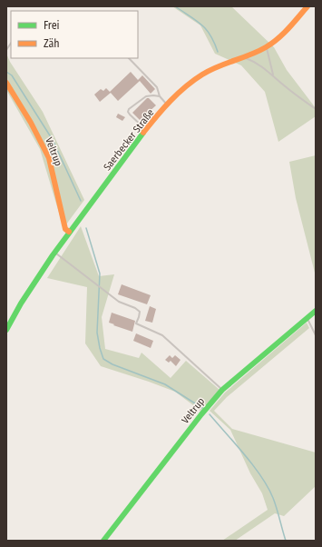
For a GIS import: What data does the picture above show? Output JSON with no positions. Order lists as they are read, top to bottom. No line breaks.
{"streets":{"street":["Saerbecker Straße","Veltrup"]},"crossings":[["Saerbecker Straße","Veltrup"]],"legend":["Frei","Zäh"]}
